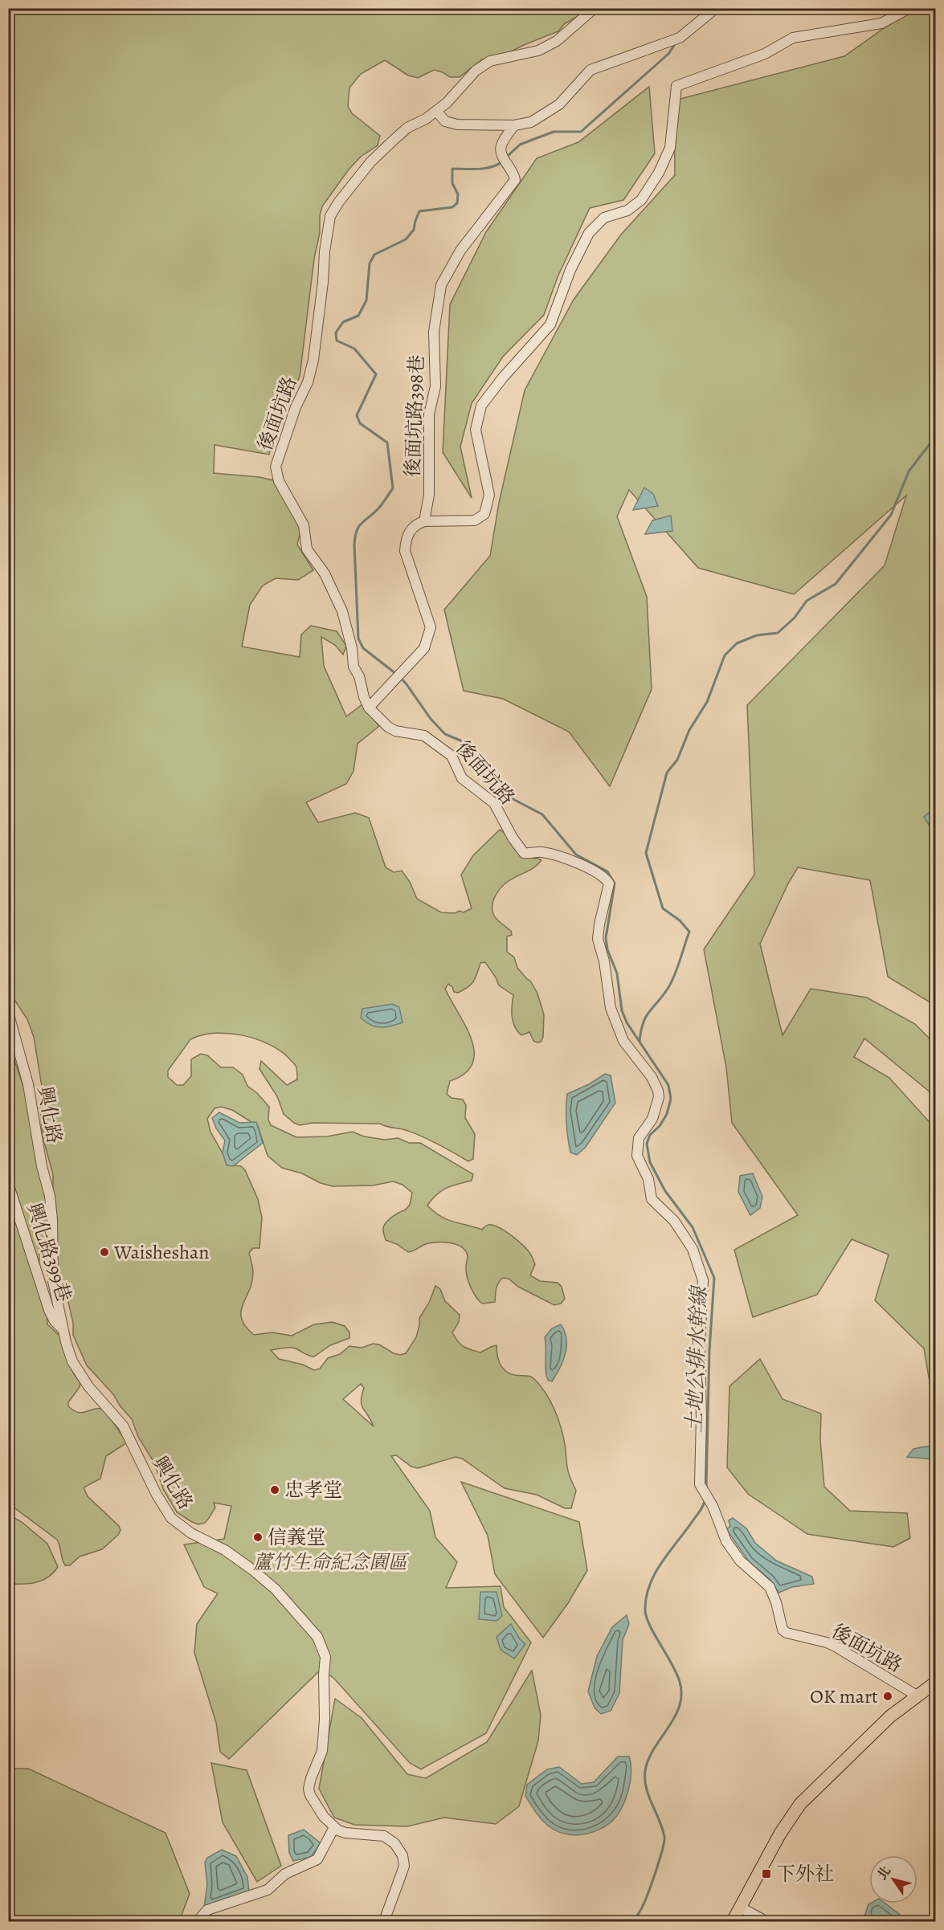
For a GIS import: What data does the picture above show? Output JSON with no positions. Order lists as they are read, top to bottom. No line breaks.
{"streets":{"street":["後面坑路","後面坑路398巷","興化路","興化路399巷"]},"crossings":[["興化路","興化路399巷"]],"water":["土地公排水幹線"],"parks":["蘆竹生命紀念園區"],"places":{"other":["Waisheshan","忠孝堂","信義堂","OK mart"],"transit":["下外社"]},"north":"top left"}
